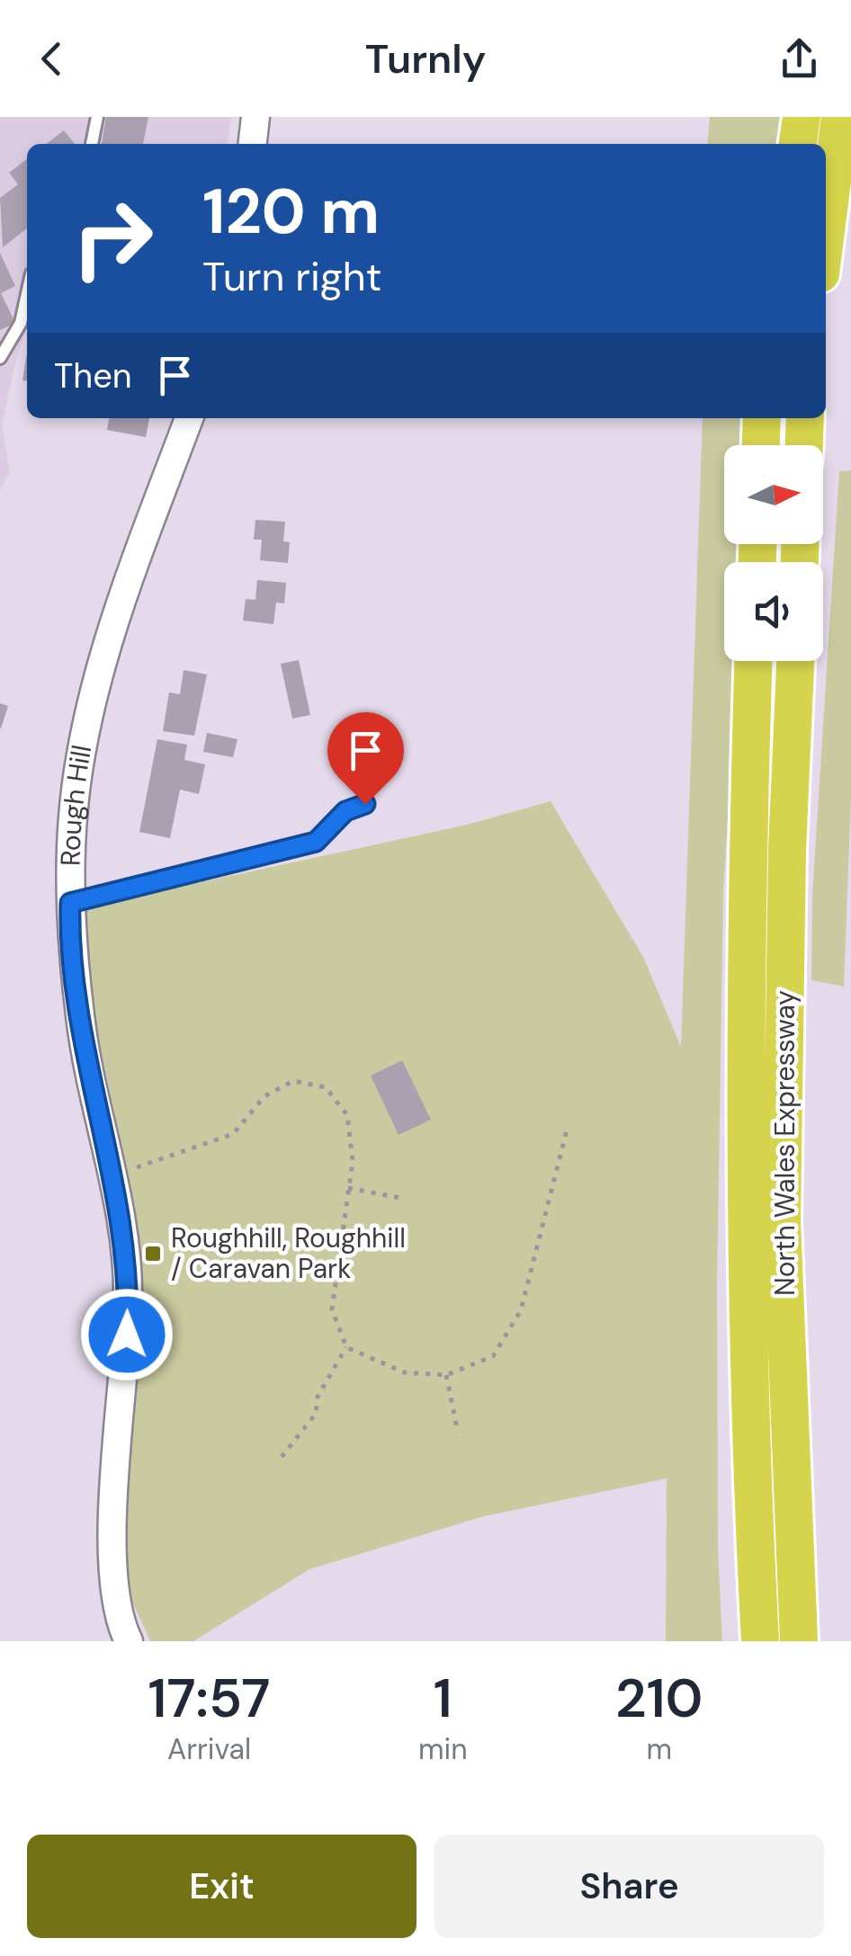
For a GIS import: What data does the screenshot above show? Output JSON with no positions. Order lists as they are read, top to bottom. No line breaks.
{"streets":{"highway":["North Wales Expressway"],"street":["Rough Hill"]},"places":{"transit":["Roughhill, Roughhill / Caravan Park"]},"north":"right","page":{"header":"Turnly","turn":["120 m","Turn right"],"then":"Then","eta":["17:57","Arrival","1","min","210","m"],"buttons":["Exit","Share"]}}
